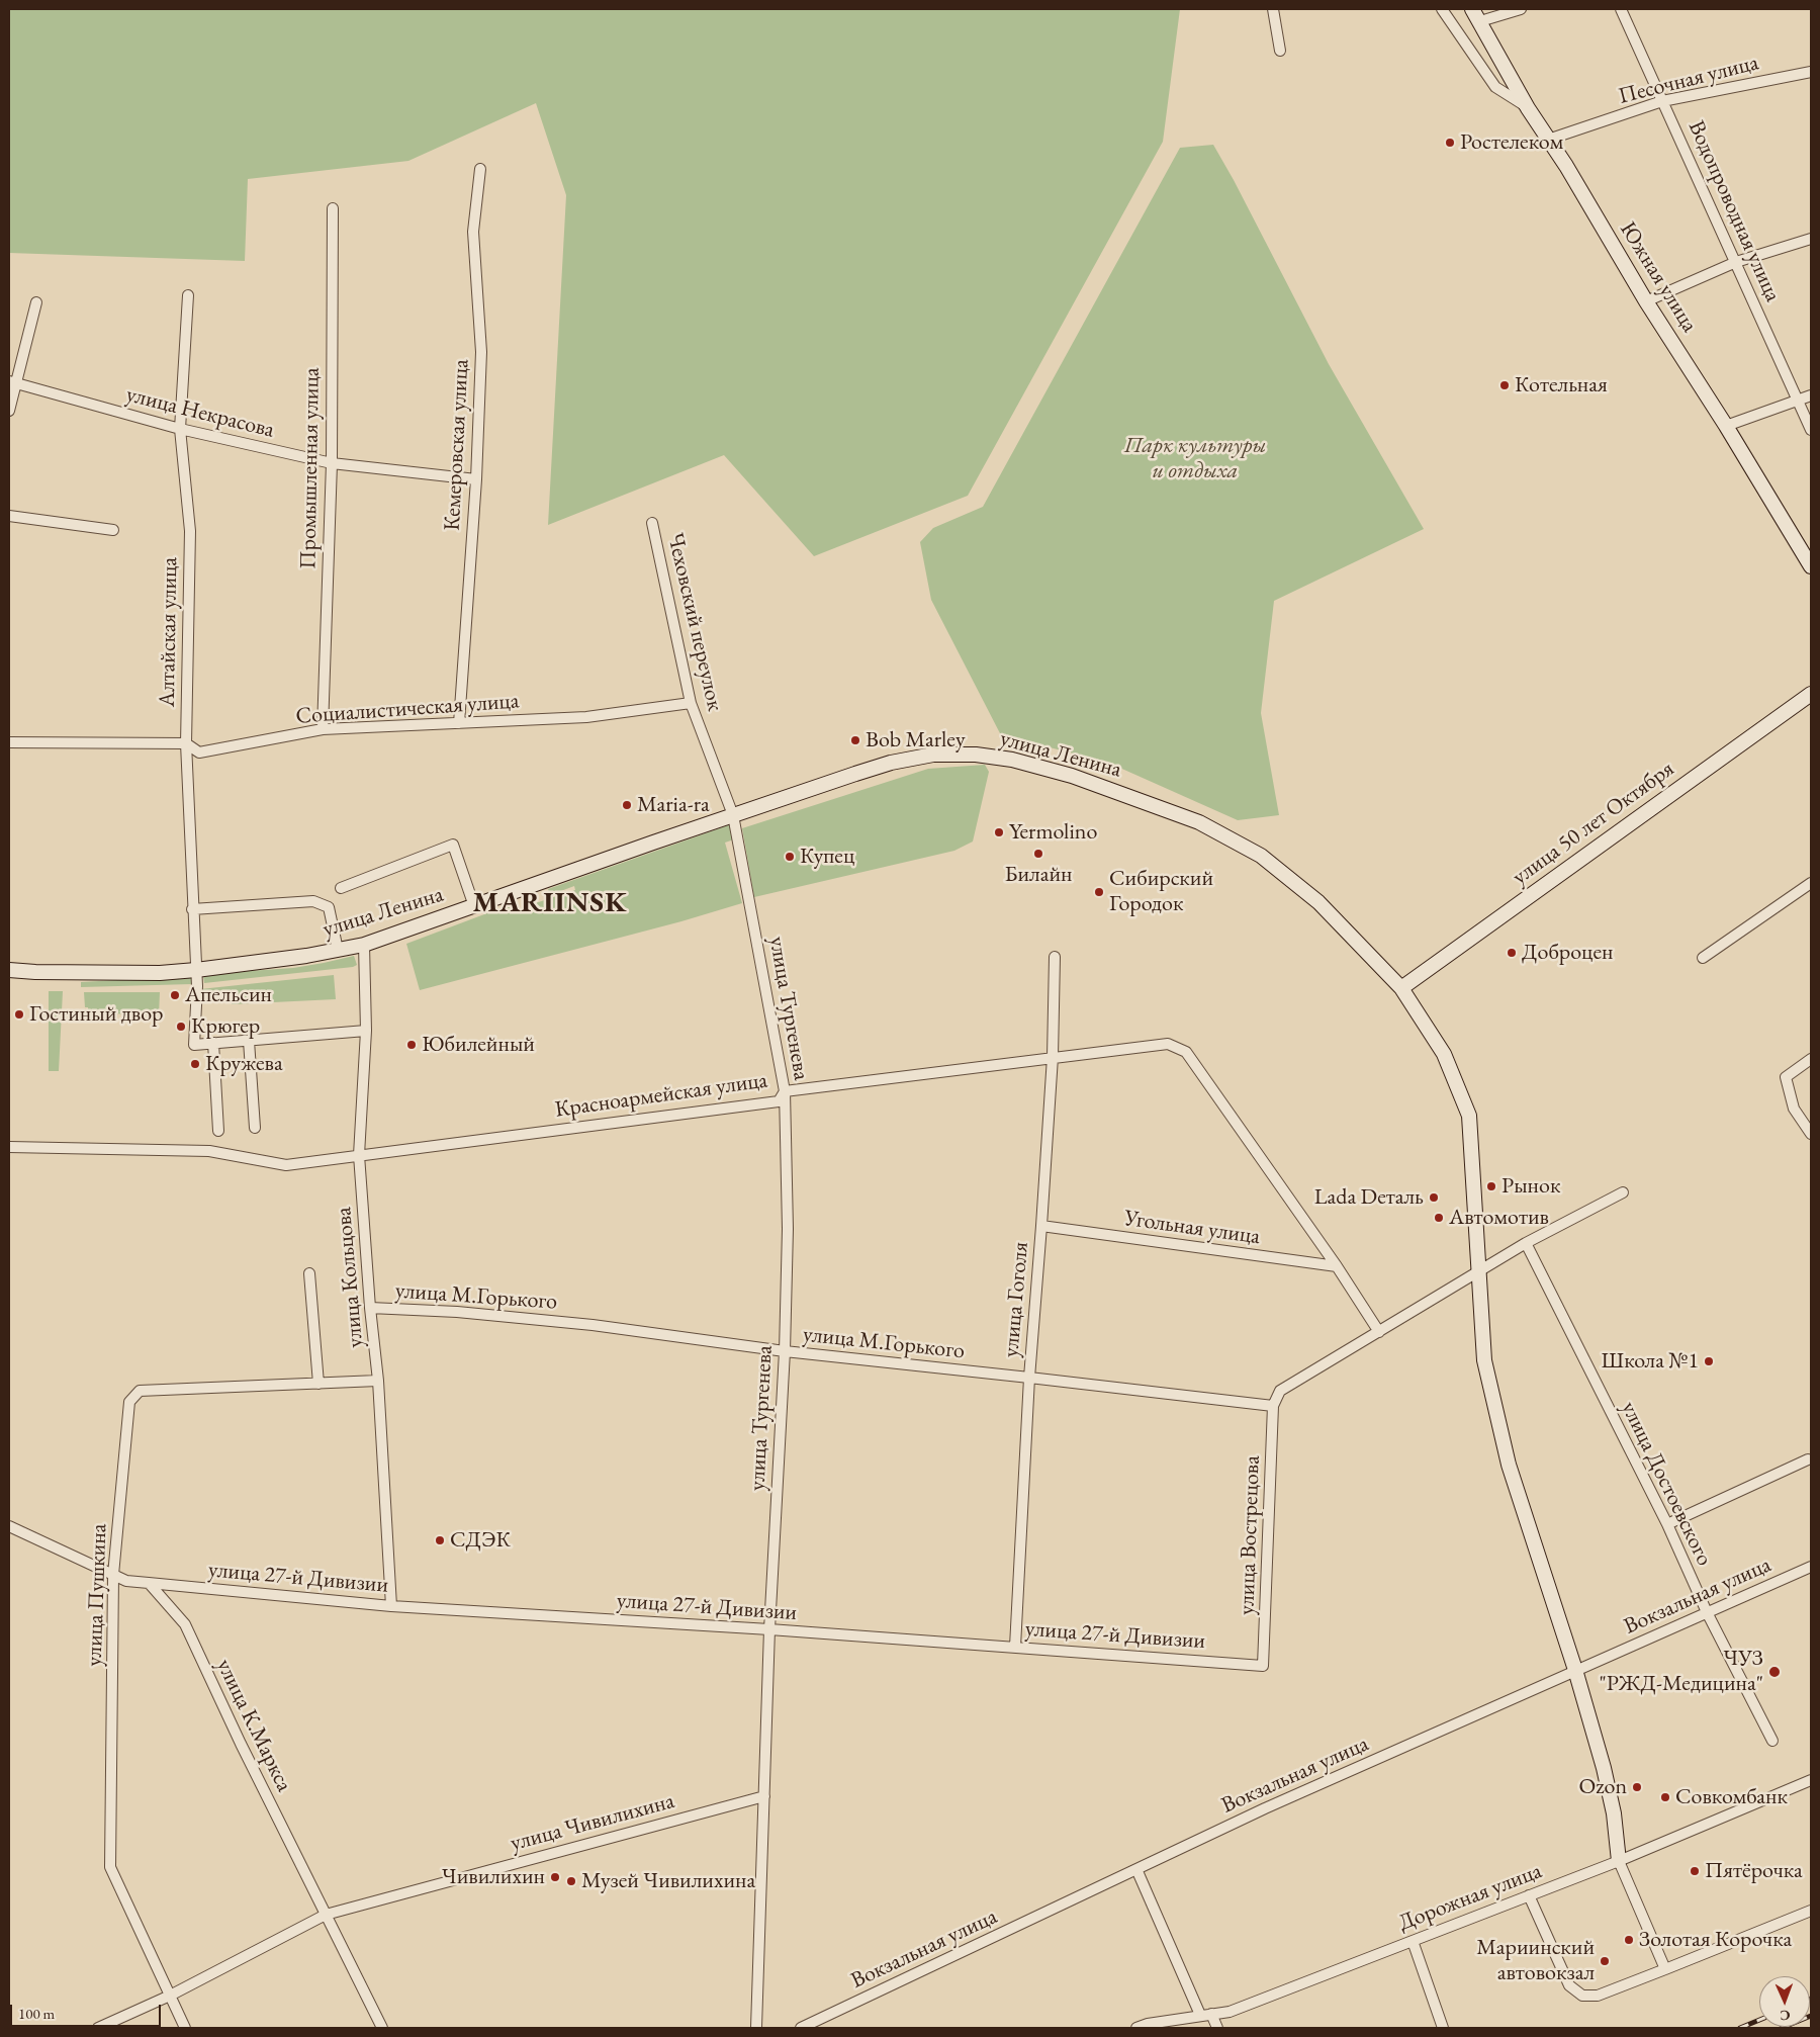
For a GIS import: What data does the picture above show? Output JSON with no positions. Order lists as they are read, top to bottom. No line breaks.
{"streets":{"main road":["Южная улица","улица Ленина","улица 50 лет Октября"],"street":["Песочная улица","Водопроводная улица","улица Некрасова","Кемеровская улица","Промышленная улица","Чеховский переулок","Алтайская улица","Социалистическая улица","улица Тургенева","Красноармейская улица","Угольная улица","улица Кольцова","улица М.Горького","улица Гоголя","улица Достоевского","улица Вострецова","улица 27-й Дивизии","улица Пушкина","Вокзальная улица","улица К.Маркса","улица Чивилихина","Дорожная улица"]},"crossings":[["Песочная улица","Водопроводная улица"],["Песочная улица","Южная улица"],["улица Некрасова","Кемеровская улица"],["улица Некрасова","Промышленная улица"],["улица Некрасова","Алтайская улица"],["Кемеровская улица","Социалистическая улица"],["Промышленная улица","Социалистическая улица"],["Чеховский переулок","Социалистическая улица"],["Чеховский переулок","улица Ленина"],["Чеховский переулок","улица Тургенева"],["Алтайская улица","Социалистическая улица"],["Алтайская улица","улица Ленина"],["улица Ленина","улица 50 лет Октября"],["улица Ленина","улица Тургенева"],["улица Ленина","улица Кольцова"],["улица Ленина","Вокзальная улица"],["улица Ленина","Дорожная улица"],["улица Тургенева","Красноармейская улица"],["улица Тургенева","улица М.Горького"],["улица Тургенева","улица 27-й Дивизии"],["улица Тургенева","улица Чивилихина"],["Красноармейская улица","Угольная улица"],["Красноармейская улица","улица Кольцова"],["Красноармейская улица","улица Гоголя"],["Угольная улица","улица Гоголя"],["улица Кольцова","улица М.Горького"],["улица Кольцова","улица 27-й Дивизии"],["улица Кольцова","улица Пушкина"],["улица М.Горького","улица Гоголя"],["улица М.Горького","улица Вострецова"],["улица Гоголя","улица 27-й Дивизии"],["улица Достоевского","Вокзальная улица"],["улица Вострецова","улица 27-й Дивизии"],["улица 27-й Дивизии","улица К.Маркса"],["улица Пушкина","улица Чивилихина"],["улица К.Маркса","улица Чивилихина"]],"districts":["MARIINSK"],"parks":["Парк культуры и отдыха"],"places":["Ростелеком","Котельная","Bob Marley","Maria-ra","Yermolino","Билайн","Купец","Сибирский Городок","Доброцен","Апельсин","Гостиный двор","Крюгер","Юбилейный","Кружева","Рынок","Lada Dеталь","Автомотив","Школа №1","СДЭК","ЧУЗ \"РЖД-Медицина\"","Ozon","Совкомбанк","Пятёрочка","Чивилихин","Музей Чивилихина","Золотая Корочка","Мариинский автовокзал"],"scale_bar":"100 m","north":"bottom"}
